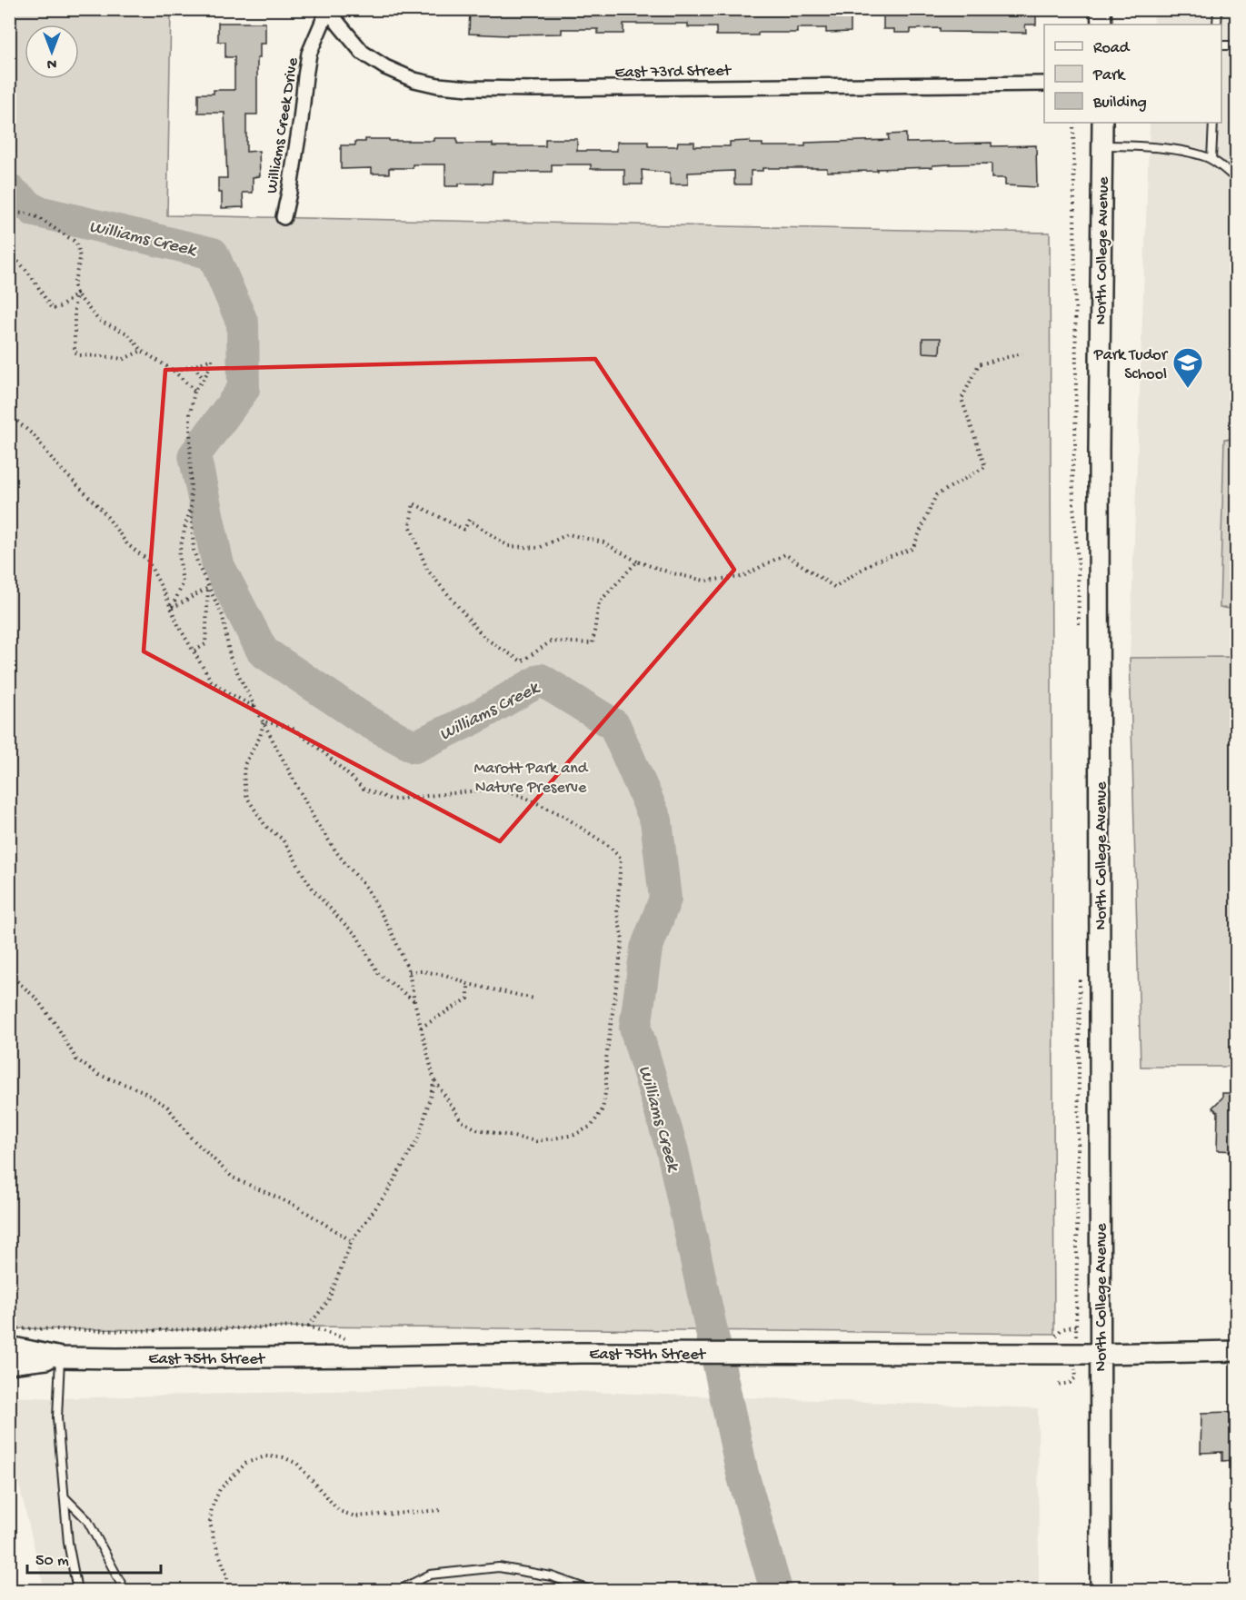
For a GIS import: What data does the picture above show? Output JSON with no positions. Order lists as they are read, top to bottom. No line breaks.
{"streets":{"main road":["North College Avenue","East 75th Street"],"street":["East 73rd Street","Williams Creek Drive"]},"crossings":[["East 73rd Street","Williams Creek Drive"],["North College Avenue","East 75th Street"]],"water":["Williams Creek"],"parks":["Marott Park and Nature Preserve"],"places":{"school or university":["Park Tudor School"]},"legend":["Road","Park","Building"],"scale_bar":"50 m","north":"bottom"}
